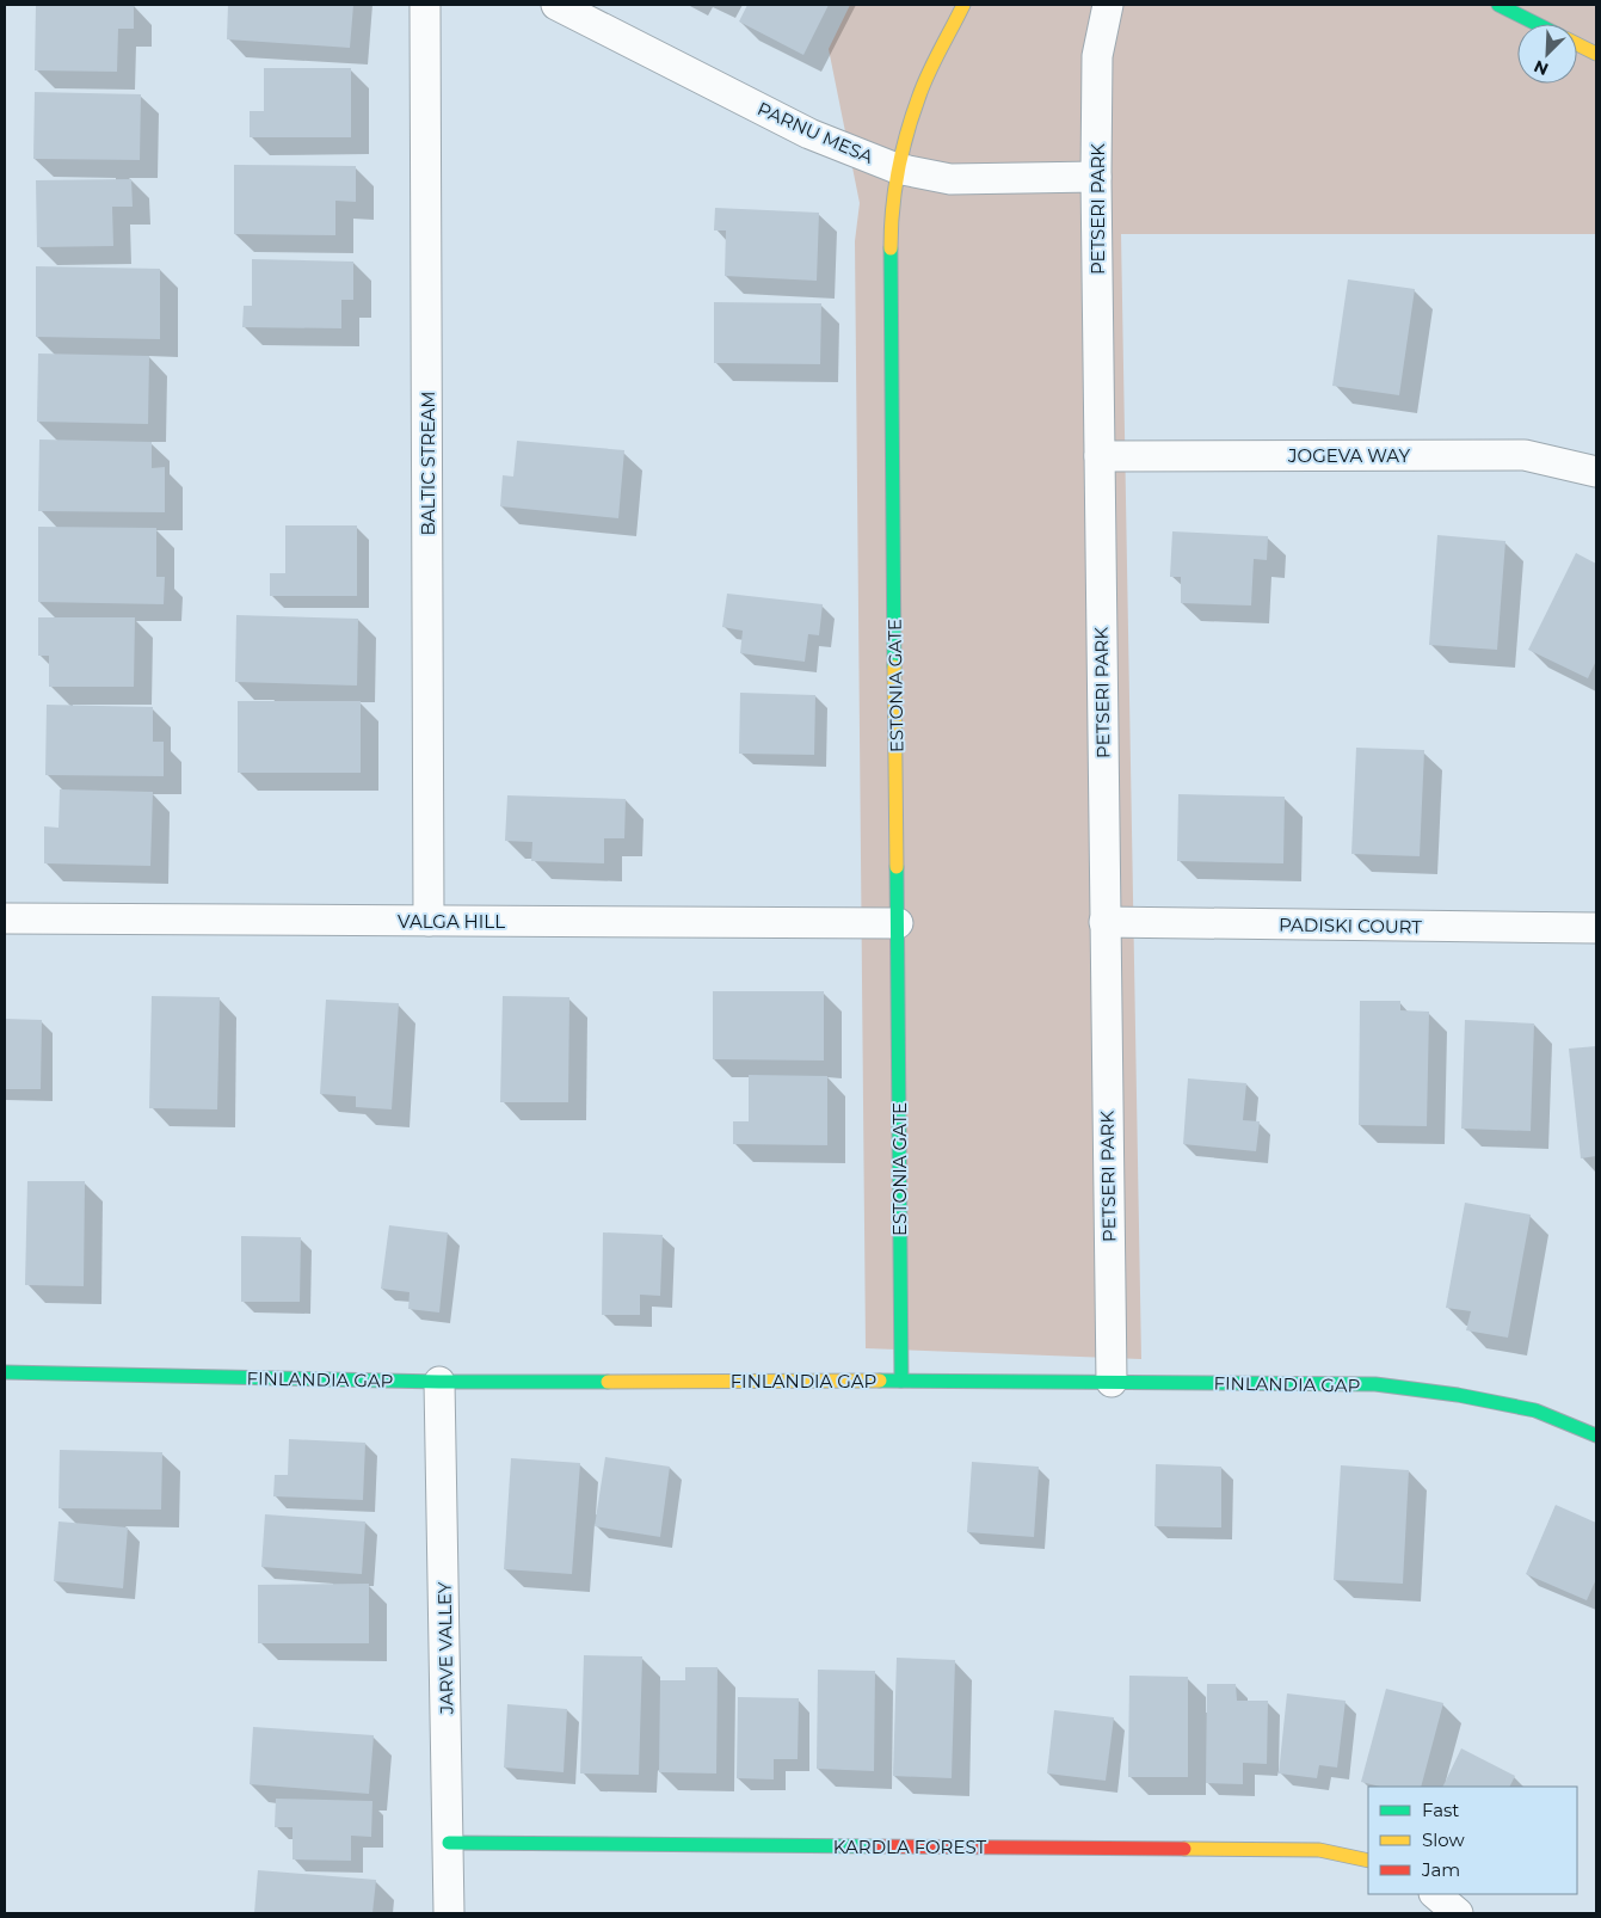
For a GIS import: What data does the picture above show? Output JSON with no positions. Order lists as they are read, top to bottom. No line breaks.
{"streets":{"street":["PARNU MESA","PETSERI PARK","JOGEVA WAY","BALTIC STREAM","ESTONIA GATE","VALGA HILL","PADISKI COURT","FINLANDIA GAP","JARVE VALLEY","KARDLA FOREST"]},"crossings":[["PARNU MESA","PETSERI PARK"],["PARNU MESA","ESTONIA GATE"],["PETSERI PARK","JOGEVA WAY"],["PETSERI PARK","PADISKI COURT"],["PETSERI PARK","FINLANDIA GAP"],["BALTIC STREAM","VALGA HILL"],["ESTONIA GATE","VALGA HILL"],["ESTONIA GATE","FINLANDIA GAP"],["FINLANDIA GAP","JARVE VALLEY"],["JARVE VALLEY","KARDLA FOREST"]],"legend":["Fast","Slow","Jam"],"north":"bottom left"}
